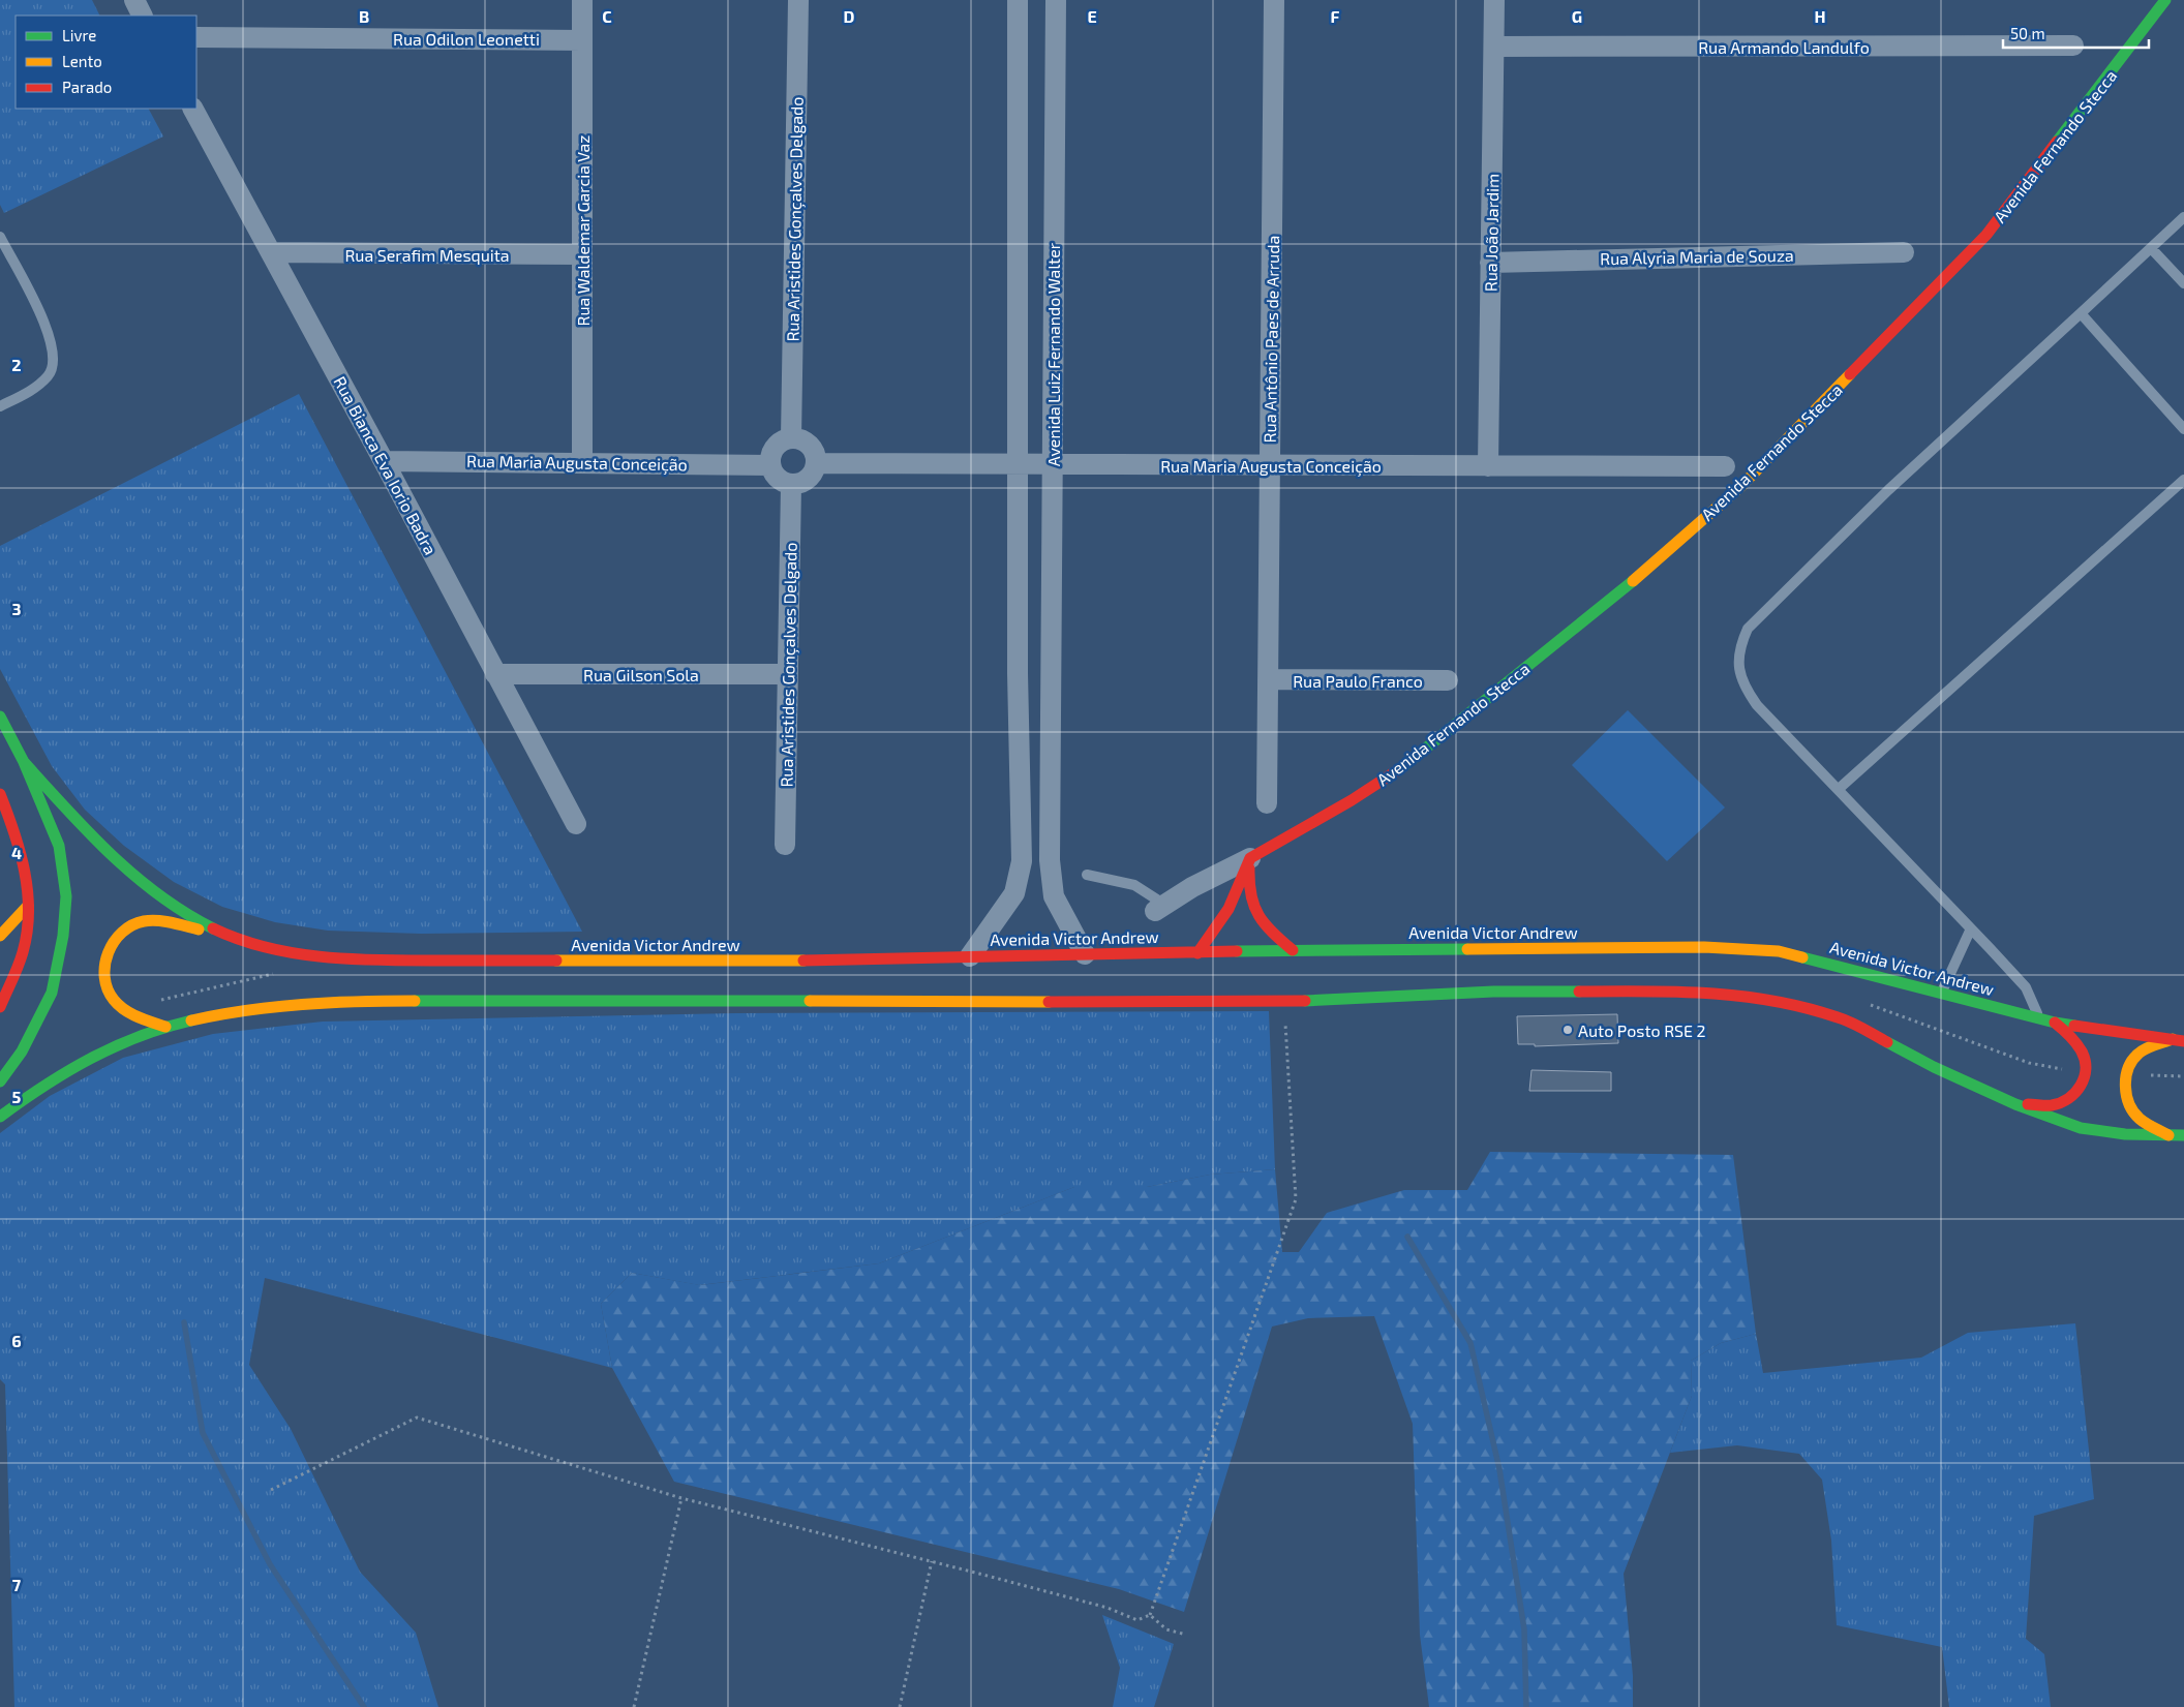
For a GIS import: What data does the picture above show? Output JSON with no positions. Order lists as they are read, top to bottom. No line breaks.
{"streets":{"main road":["Avenida Fernando Stecca","Avenida Victor Andrew"],"street":["Rua Odilon Leonetti","Rua Armando Landulfo","Rua Aristides Gonçalves Delgado","Rua Waldemar Garcia Vaz","Rua João Jardim","Rua Serafim Mesquita","Rua Alyria Maria de Souza","Rua Antônio Paes de Arruda","Avenida Luiz Fernando Walter","Rua Maria Augusta Conceição","Rua Bianca Eva Iorio Badra","Rua Gilson Sola","Rua Paulo Franco"]},"crossings":[["Rua Odilon Leonetti","Rua Waldemar Garcia Vaz"],["Rua Armando Landulfo","Rua João Jardim"],["Rua Aristides Gonçalves Delgado","Rua Maria Augusta Conceição"],["Rua Aristides Gonçalves Delgado","Rua Gilson Sola"],["Rua Waldemar Garcia Vaz","Rua Serafim Mesquita"],["Rua Waldemar Garcia Vaz","Rua Maria Augusta Conceição"],["Rua João Jardim","Rua Alyria Maria de Souza"],["Rua João Jardim","Rua Maria Augusta Conceição"],["Rua Serafim Mesquita","Rua Bianca Eva Iorio Badra"],["Rua Antônio Paes de Arruda","Rua Maria Augusta Conceição"],["Rua Antônio Paes de Arruda","Rua Paulo Franco"],["Avenida Luiz Fernando Walter","Rua Maria Augusta Conceição"],["Avenida Luiz Fernando Walter","Avenida Victor Andrew"],["Rua Maria Augusta Conceição","Rua Bianca Eva Iorio Badra"],["Rua Bianca Eva Iorio Badra","Rua Gilson Sola"]],"places":["Auto Posto RSE 2"],"legend":["Livre","Lento","Parado"],"scale_bar":"50 m","grid":{"columns":["B","C","D","E","F","G","H"],"rows":["2","3","4","5","6","7"]}}
